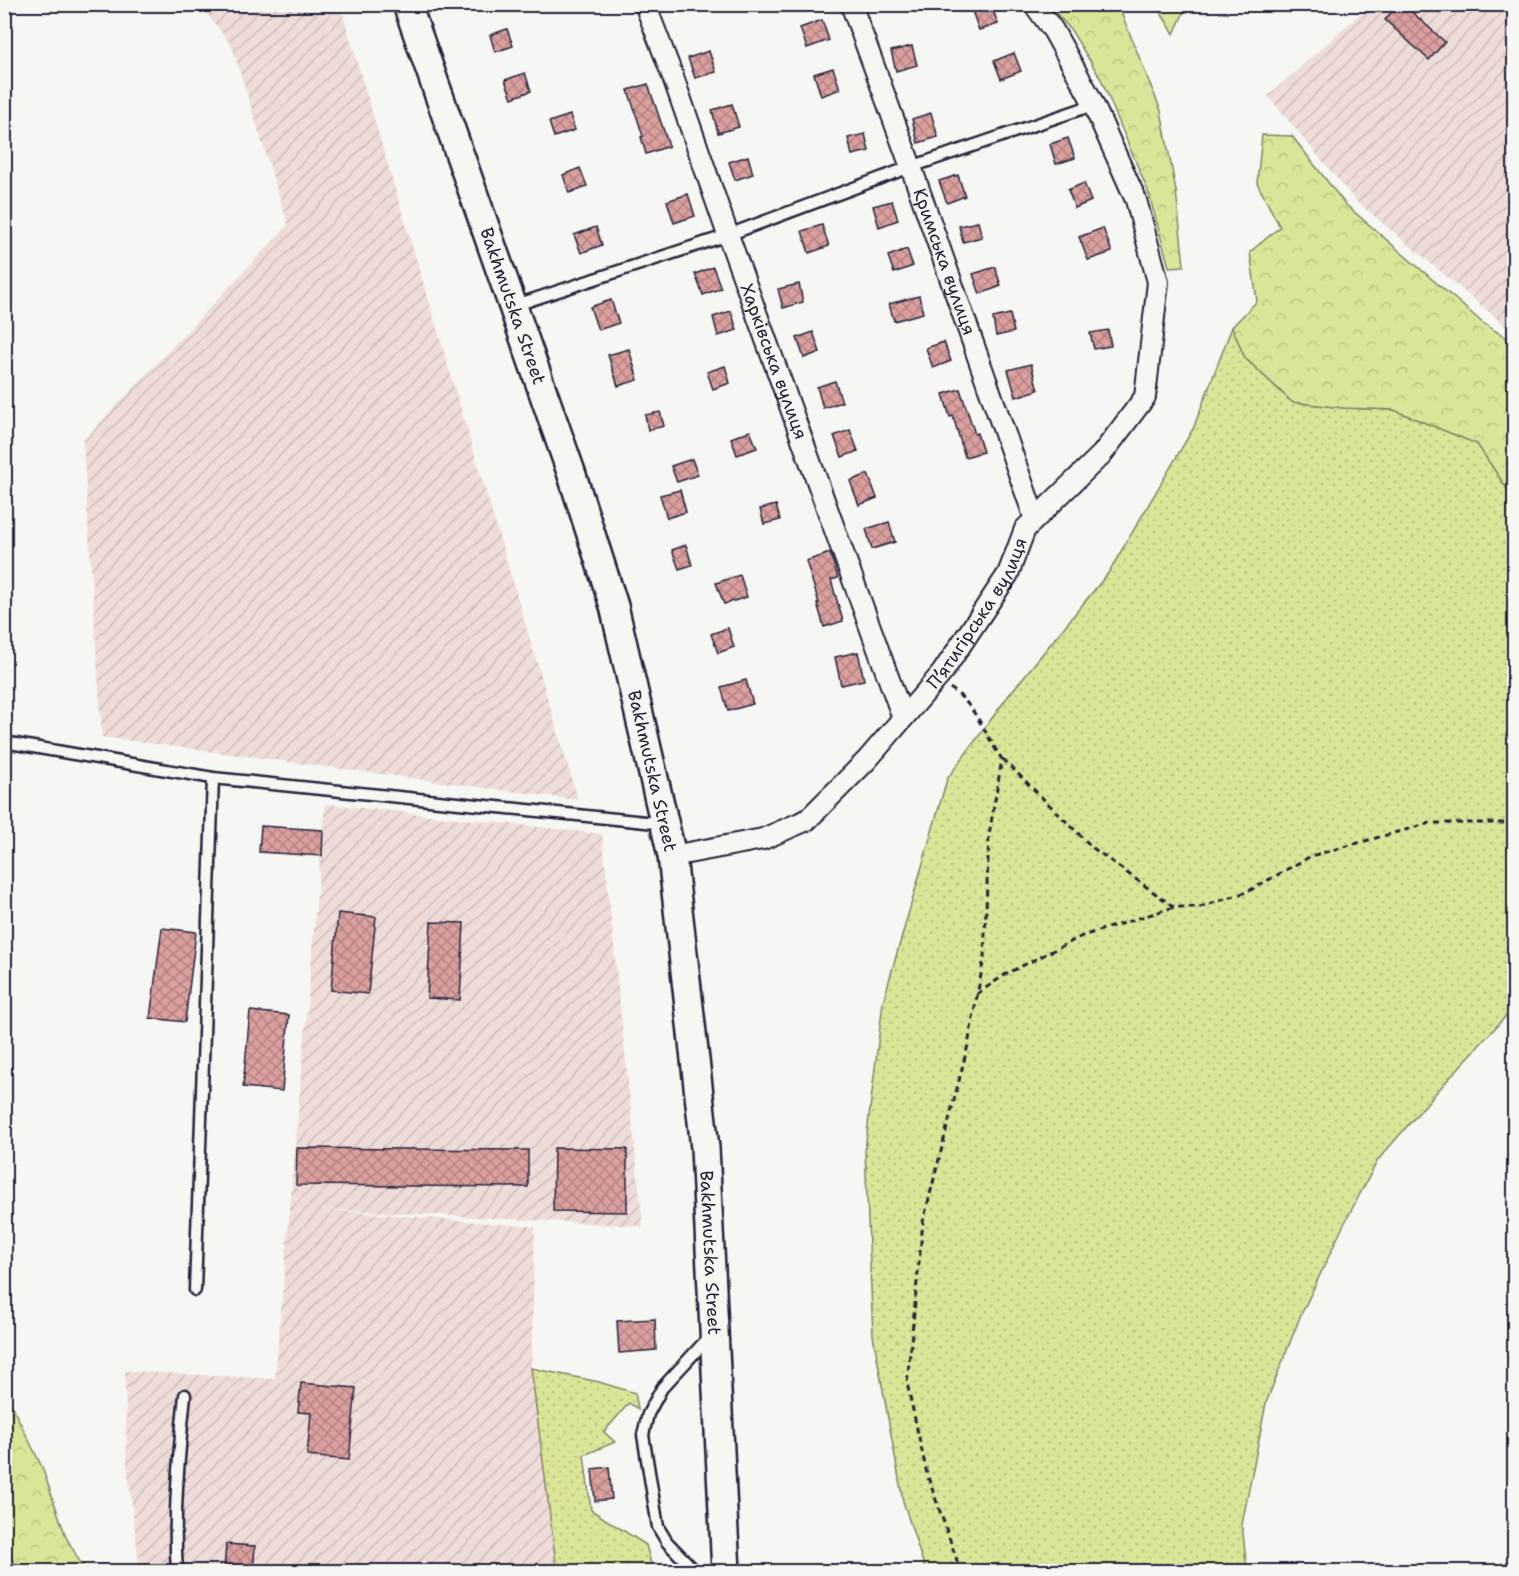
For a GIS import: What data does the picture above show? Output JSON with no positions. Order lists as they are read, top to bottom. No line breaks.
{"streets":{"main road":["Bakhmutska Street"],"street":["Кримська вулиця","Харківська вулиця","П’ятигірська вулиця"]},"crossings":[["Кримська вулиця","П’ятигірська вулиця"],["Bakhmutska Street","П’ятигірська вулиця"],["Харківська вулиця","П’ятигірська вулиця"]]}
